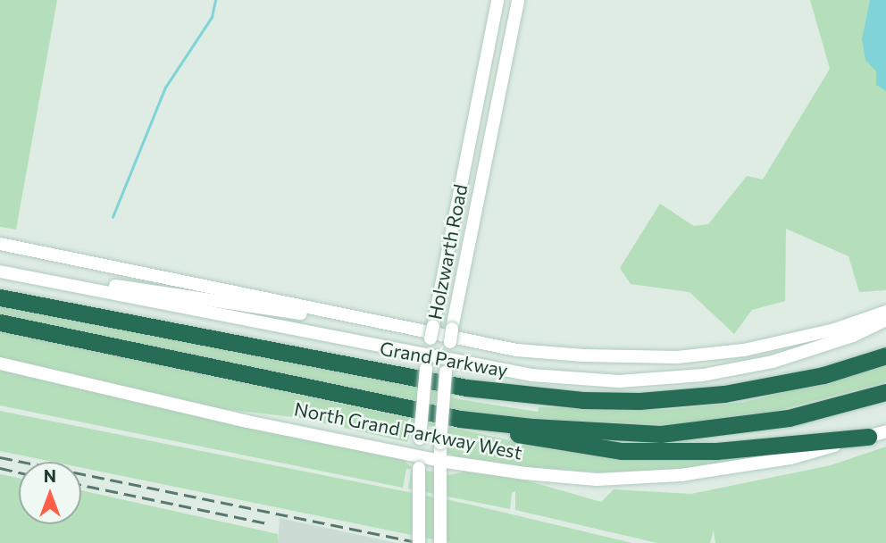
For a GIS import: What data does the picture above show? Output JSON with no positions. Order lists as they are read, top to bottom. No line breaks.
{"streets":{"highway":["North Grand Parkway West"],"main road":["Holzwarth Road","Grand Parkway"]},"crossings":[["Holzwarth Road","Grand Parkway"],["Holzwarth Road","North Grand Parkway West"]],"north":"top"}
